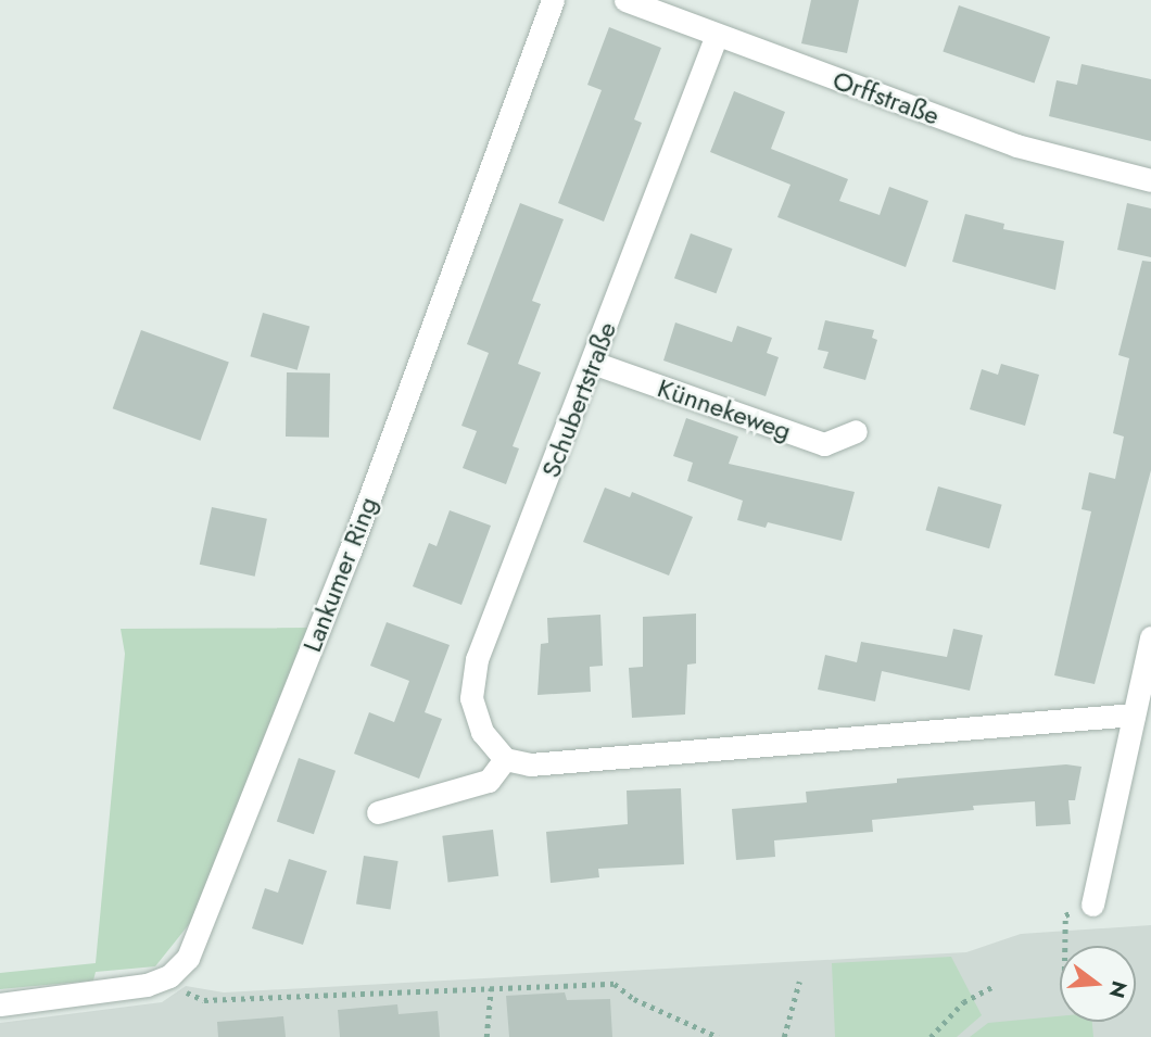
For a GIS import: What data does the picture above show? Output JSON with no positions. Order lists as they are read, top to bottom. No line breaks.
{"streets":{"street":["Orffstraße","Schubertstraße","Künnekeweg","Lankumer Ring"]},"crossings":[["Orffstraße","Schubertstraße"],["Schubertstraße","Künnekeweg"]],"north":"right"}
